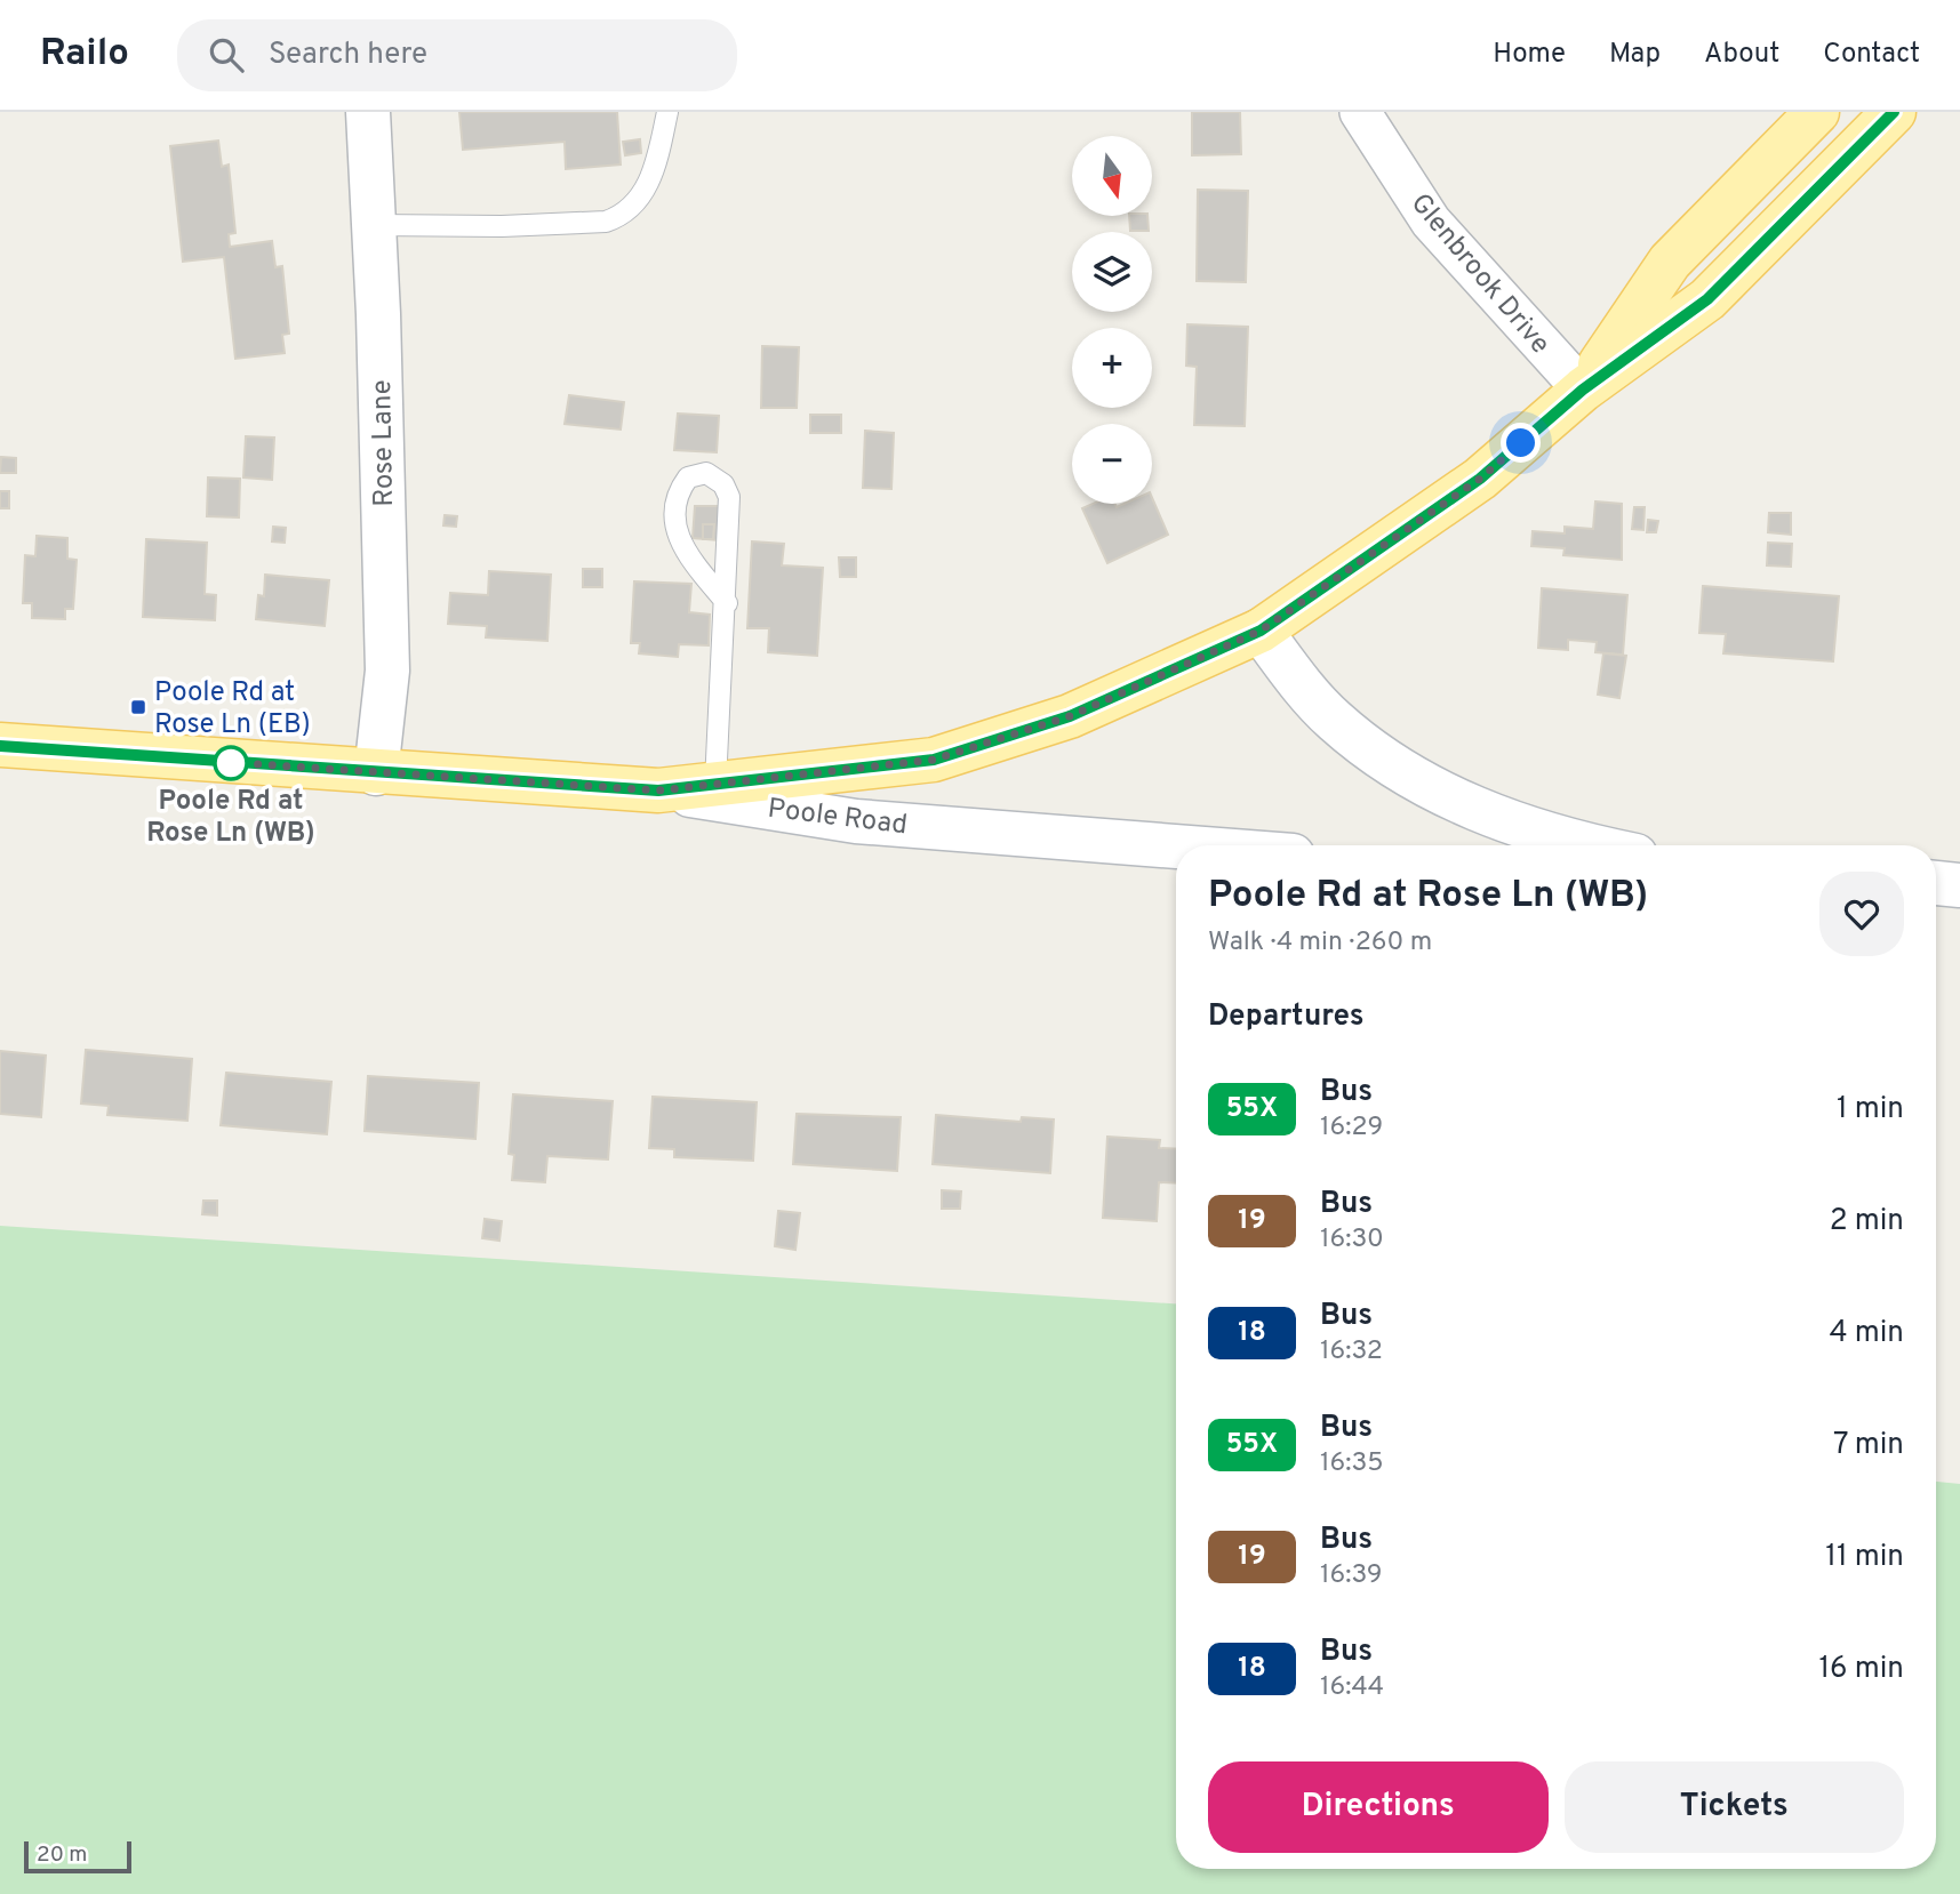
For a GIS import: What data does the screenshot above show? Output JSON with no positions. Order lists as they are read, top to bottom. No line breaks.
{"streets":{"main road":["Rose Lane","Poole Road"],"street":["Glenbrook Drive"]},"places":{"transit":["Poole Rd at Rose Ln (EB)"],"other":["Poole Rd at Rose Ln (WB)"]},"lines":["bus line 55X"],"scale_bar":"20 m","north":"bottom","page":{"header":"Railo","search":"Search here","nav":["Home","Map","About","Contact"],"map_buttons":["+","−"],"heading":[["Poole Rd at Rose Ln (WB)","Walk · 4 min · 260 m"],"Departures"],"list":[{"mark":"55X","name":"Bus","note":"16:29","value":"1 min"},{"mark":"19","name":"Bus","note":"16:30","value":"2 min"},{"mark":"18","name":"Bus","note":"16:32","value":"4 min"},{"mark":"55X","name":"Bus","note":"16:35","value":"7 min"},{"mark":"19","name":"Bus","note":"16:39","value":"11 min"},{"mark":"18","name":"Bus","note":"16:44","value":"16 min"}],"buttons":["Directions","Tickets"],"scale":"20 m"}}
